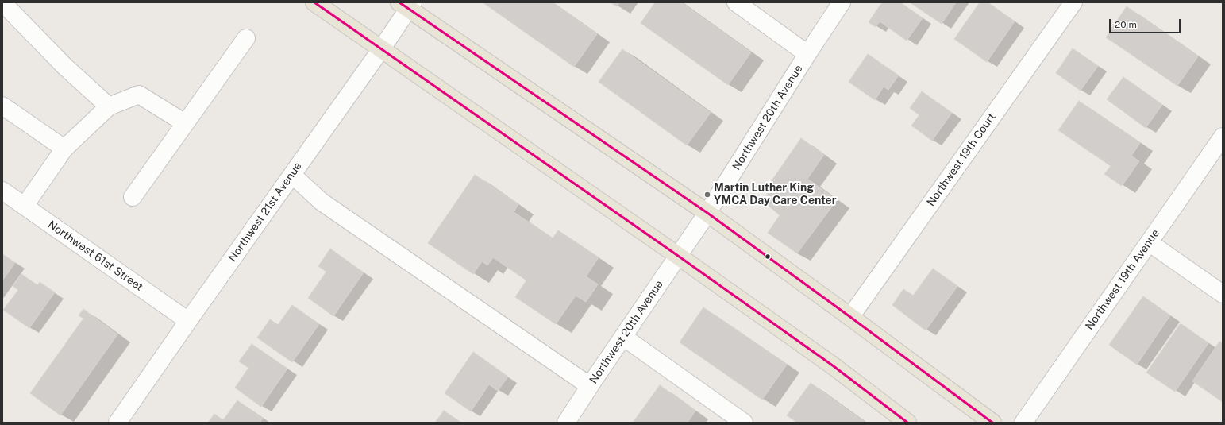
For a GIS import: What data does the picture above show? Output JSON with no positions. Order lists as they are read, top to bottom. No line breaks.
{"streets":{"street":["Northwest 20th Avenue","Northwest 19th Court","Northwest 21st Avenue","Northwest 61st Street","Northwest 19th Avenue"]},"crossings":[["Northwest 21st Avenue","Northwest 61st Street"]],"places":["Martin Luther King YMCA Day Care Center"],"scale_bar":"20 m"}
